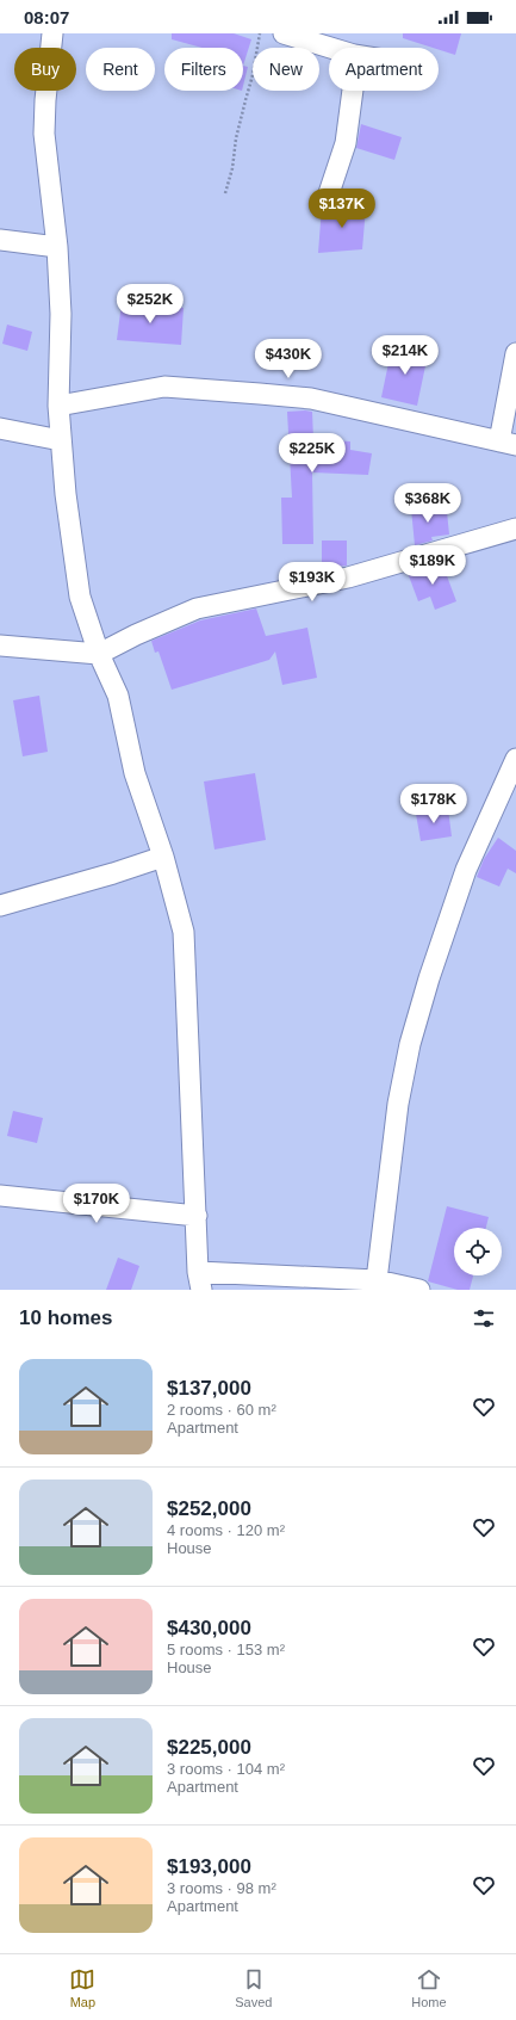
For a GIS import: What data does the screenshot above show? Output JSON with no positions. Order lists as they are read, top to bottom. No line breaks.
{"page":{"status":"08:07","chip":["Buy","Rent","Filters","New","Apartment"],"price":["$137K","$252K","$214K","$430K","$225K","$368K","$189K","$193K","$178K","$170K"],"heading":"10 homes","list":[{"name":"$137,000","note":"2 rooms · 60 m² · Apartment"},{"name":"$252,000","note":"4 rooms · 120 m² · House"},{"name":"$430,000","note":"5 rooms · 153 m² · House"},{"name":"$225,000","note":"3 rooms · 104 m² · Apartment"},{"name":"$193,000","note":"3 rooms · 98 m² · Apartment"}],"tabs":["Map","Saved","Home"]}}
